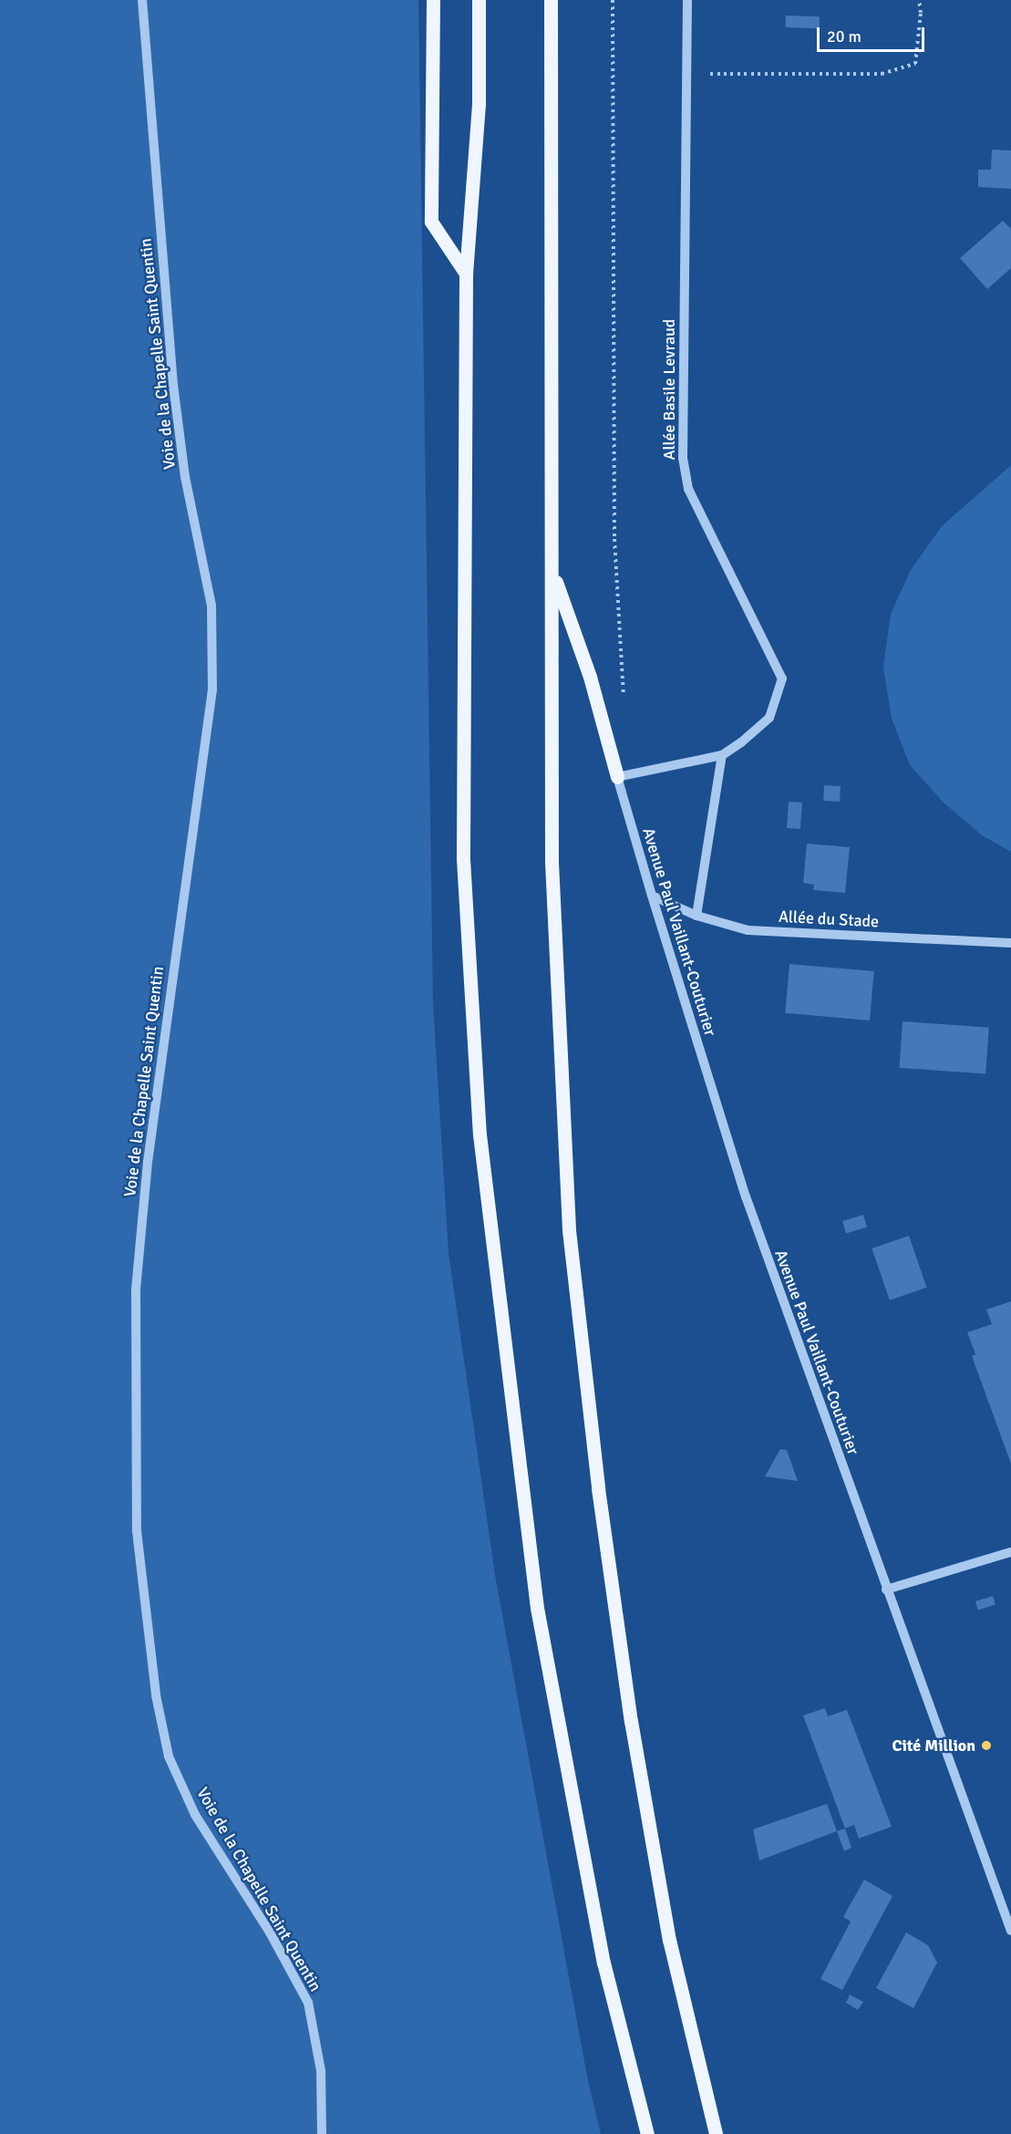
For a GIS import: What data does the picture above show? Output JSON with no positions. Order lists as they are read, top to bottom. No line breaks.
{"streets":{"street":["Voie de la Chapelle Saint Quentin","Allée Basile Levraud","Allée du Stade","Avenue Paul Vaillant-Couturier"]},"crossings":[["Allée Basile Levraud","Avenue Paul Vaillant-Couturier"],["Allée du Stade","Avenue Paul Vaillant-Couturier"]],"places":["Cité Million"],"scale_bar":"20 m"}
